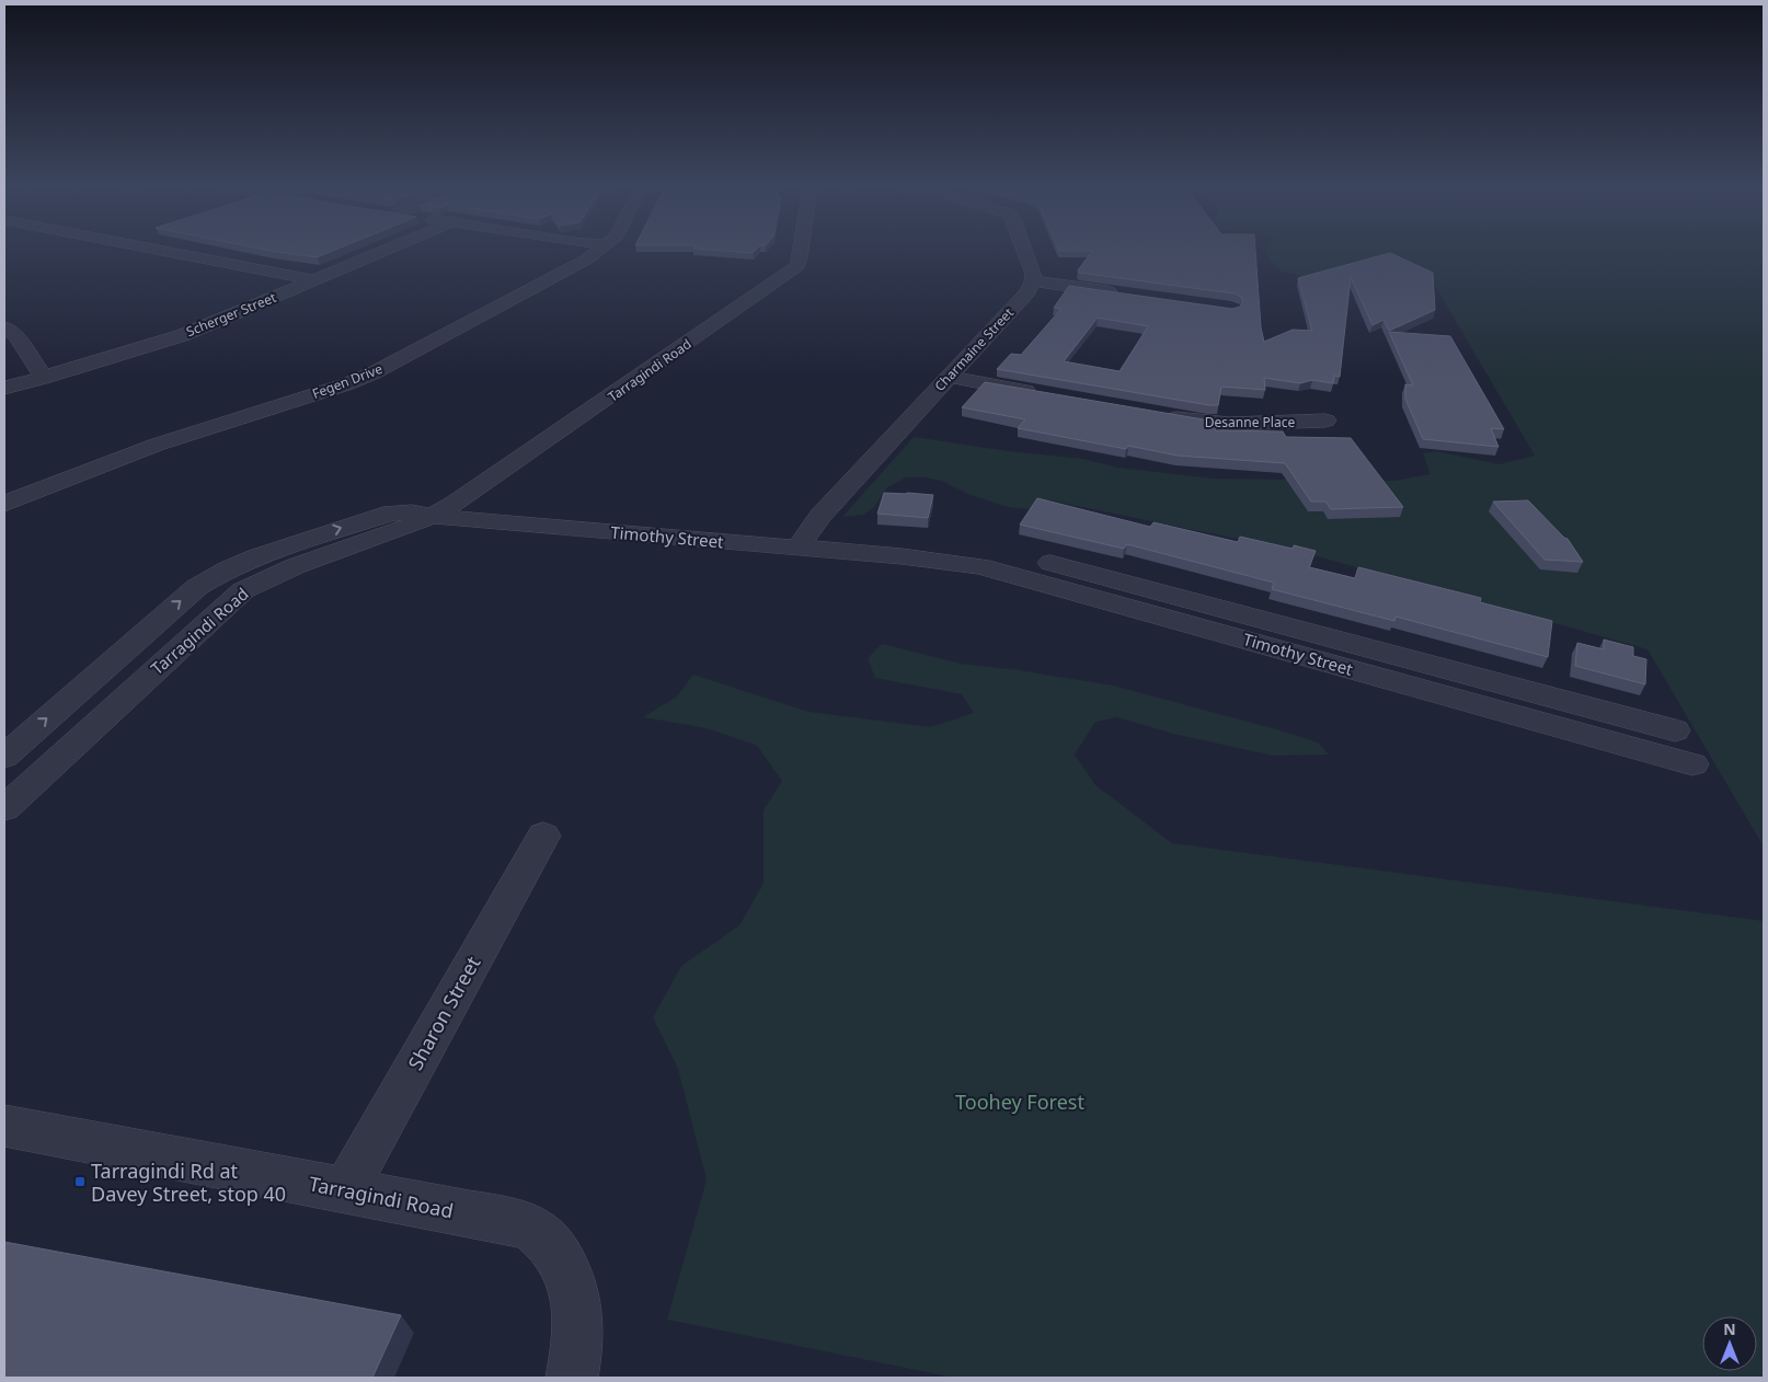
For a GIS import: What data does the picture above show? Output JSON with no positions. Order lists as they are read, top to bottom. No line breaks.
{"streets":{"street":["Scherger Street","Charmaine Street","Tarragindi Road","Fegen Drive","Desanne Place","Timothy Street","Sharon Street"]},"crossings":[["Charmaine Street","Timothy Street"],["Tarragindi Road","Timothy Street"],["Tarragindi Road","Sharon Street"]],"parks":["Toohey Forest"],"places":{"transit":["Tarragindi Rd at Davey Street, stop 40"]},"north":"top"}
